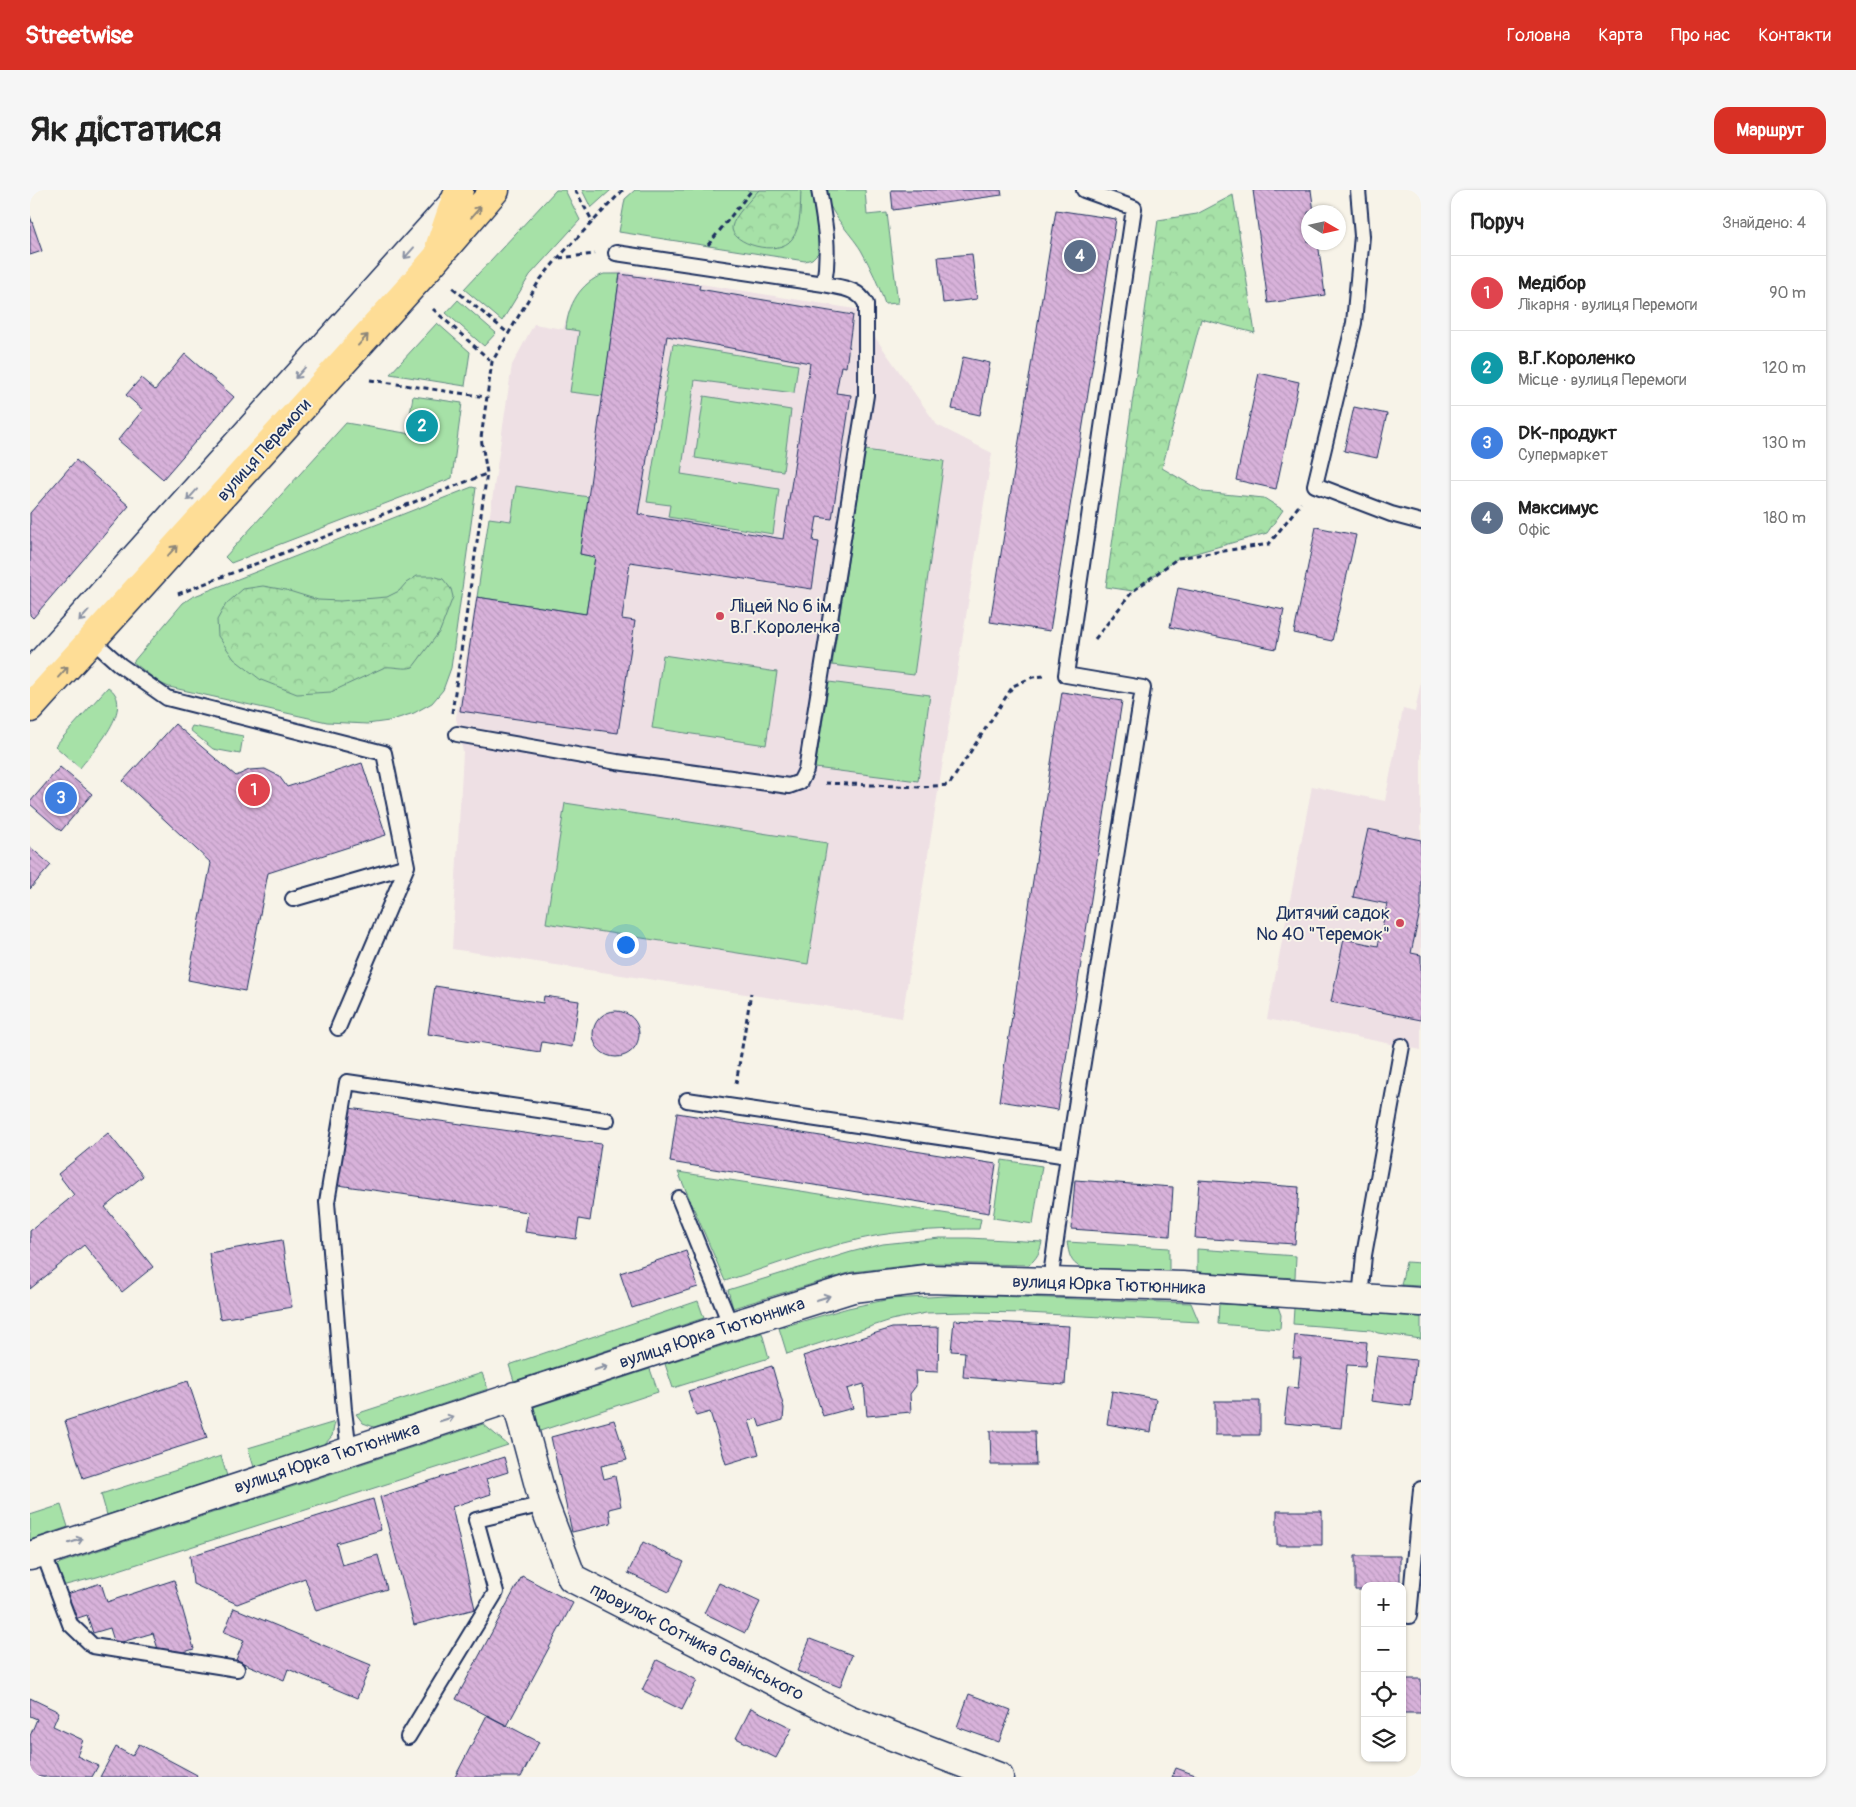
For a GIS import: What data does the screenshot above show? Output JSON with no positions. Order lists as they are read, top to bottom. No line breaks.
{"streets":{"main road":["вулиця Перемоги"],"street":["вулиця Юрка Тютюнника","провулок Сотника Савінського"]},"crossings":[["вулиця Юрка Тютюнника","провулок Сотника Савінського"]],"one_way":["вулиця Юрка Тютюнника"],"places":["Ліцей № 6 ім. В.Г.Короленка","Дитячий садок № 40 \"Теремок\""],"north":"right","page":{"header":"Streetwise","nav":["Головна","Карта","Про нас","Контакти"],"buttons":"Маршрут","title":"Як дістатися","heading":["Поруч","Знайдено: 4"],"pins":["4","2","1","3"],"list":[{"mark":"1","name":"Медібор","note":"Лікарня · вулиця Перемоги","value":"90 m"},{"mark":"2","name":"В.Г.Короленко","note":"Місце · вулиця Перемоги","value":"120 m"},{"mark":"3","name":"DK-продукт","note":"Супермаркет","value":"130 m"},{"mark":"4","name":"Максимус","note":"Офіс","value":"180 m"}],"map_buttons":["+","−"]}}
